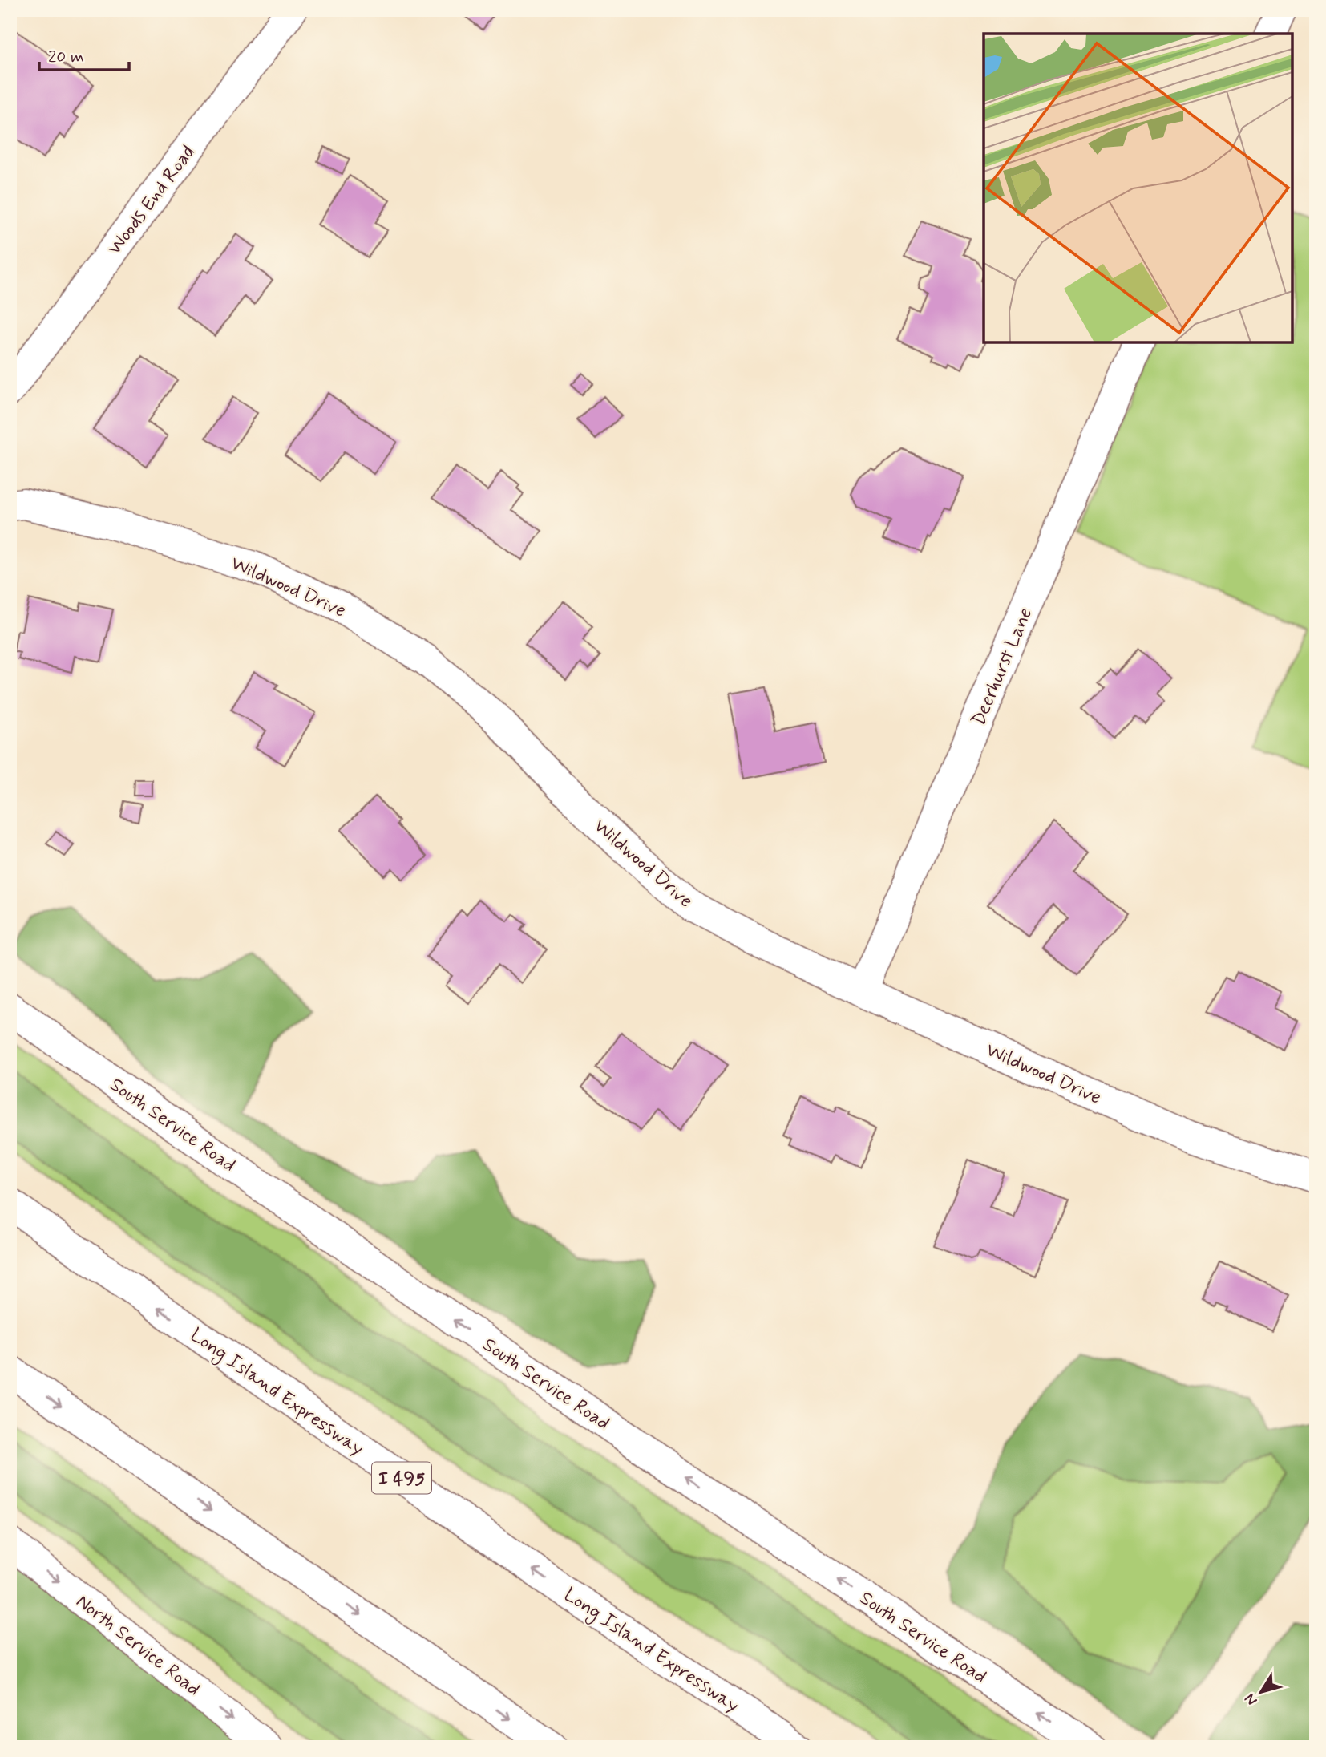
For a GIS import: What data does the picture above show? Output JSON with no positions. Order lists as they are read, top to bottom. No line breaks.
{"streets":{"main road":["Woods End Road","Wildwood Drive","Deerhurst Lane","South Service Road","Long Island Expressway","I 495","North Service Road"]},"crossings":[["Wildwood Drive","Deerhurst Lane"]],"one_way":["South Service Road"],"scale_bar":"20 m","north":"bottom left"}
